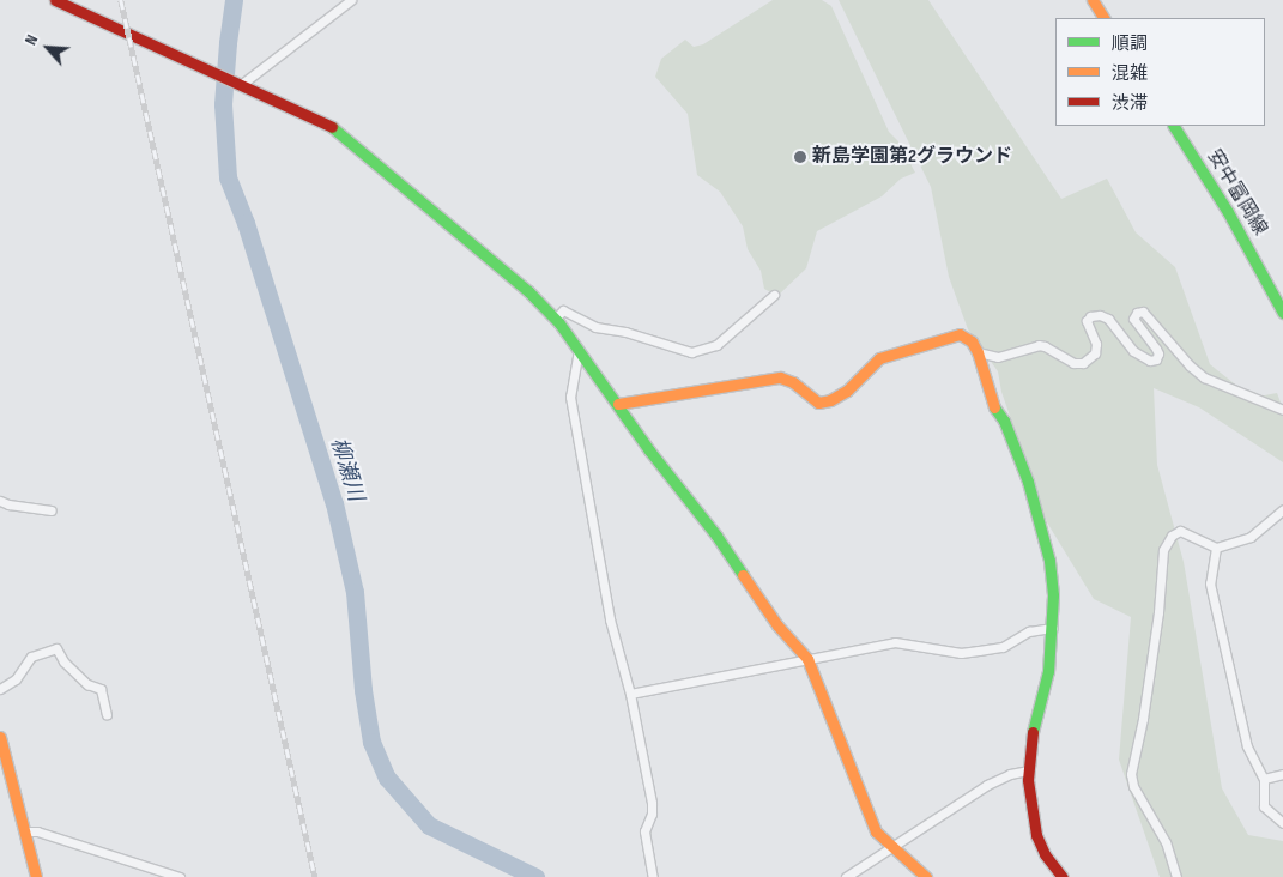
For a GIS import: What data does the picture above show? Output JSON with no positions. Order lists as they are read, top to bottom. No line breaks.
{"streets":{"street":["安中富岡線"]},"water":["柳瀬川"],"places":["新島学園第2グラウンド"],"legend":["順調","混雑","渋滞"],"north":"top left"}
